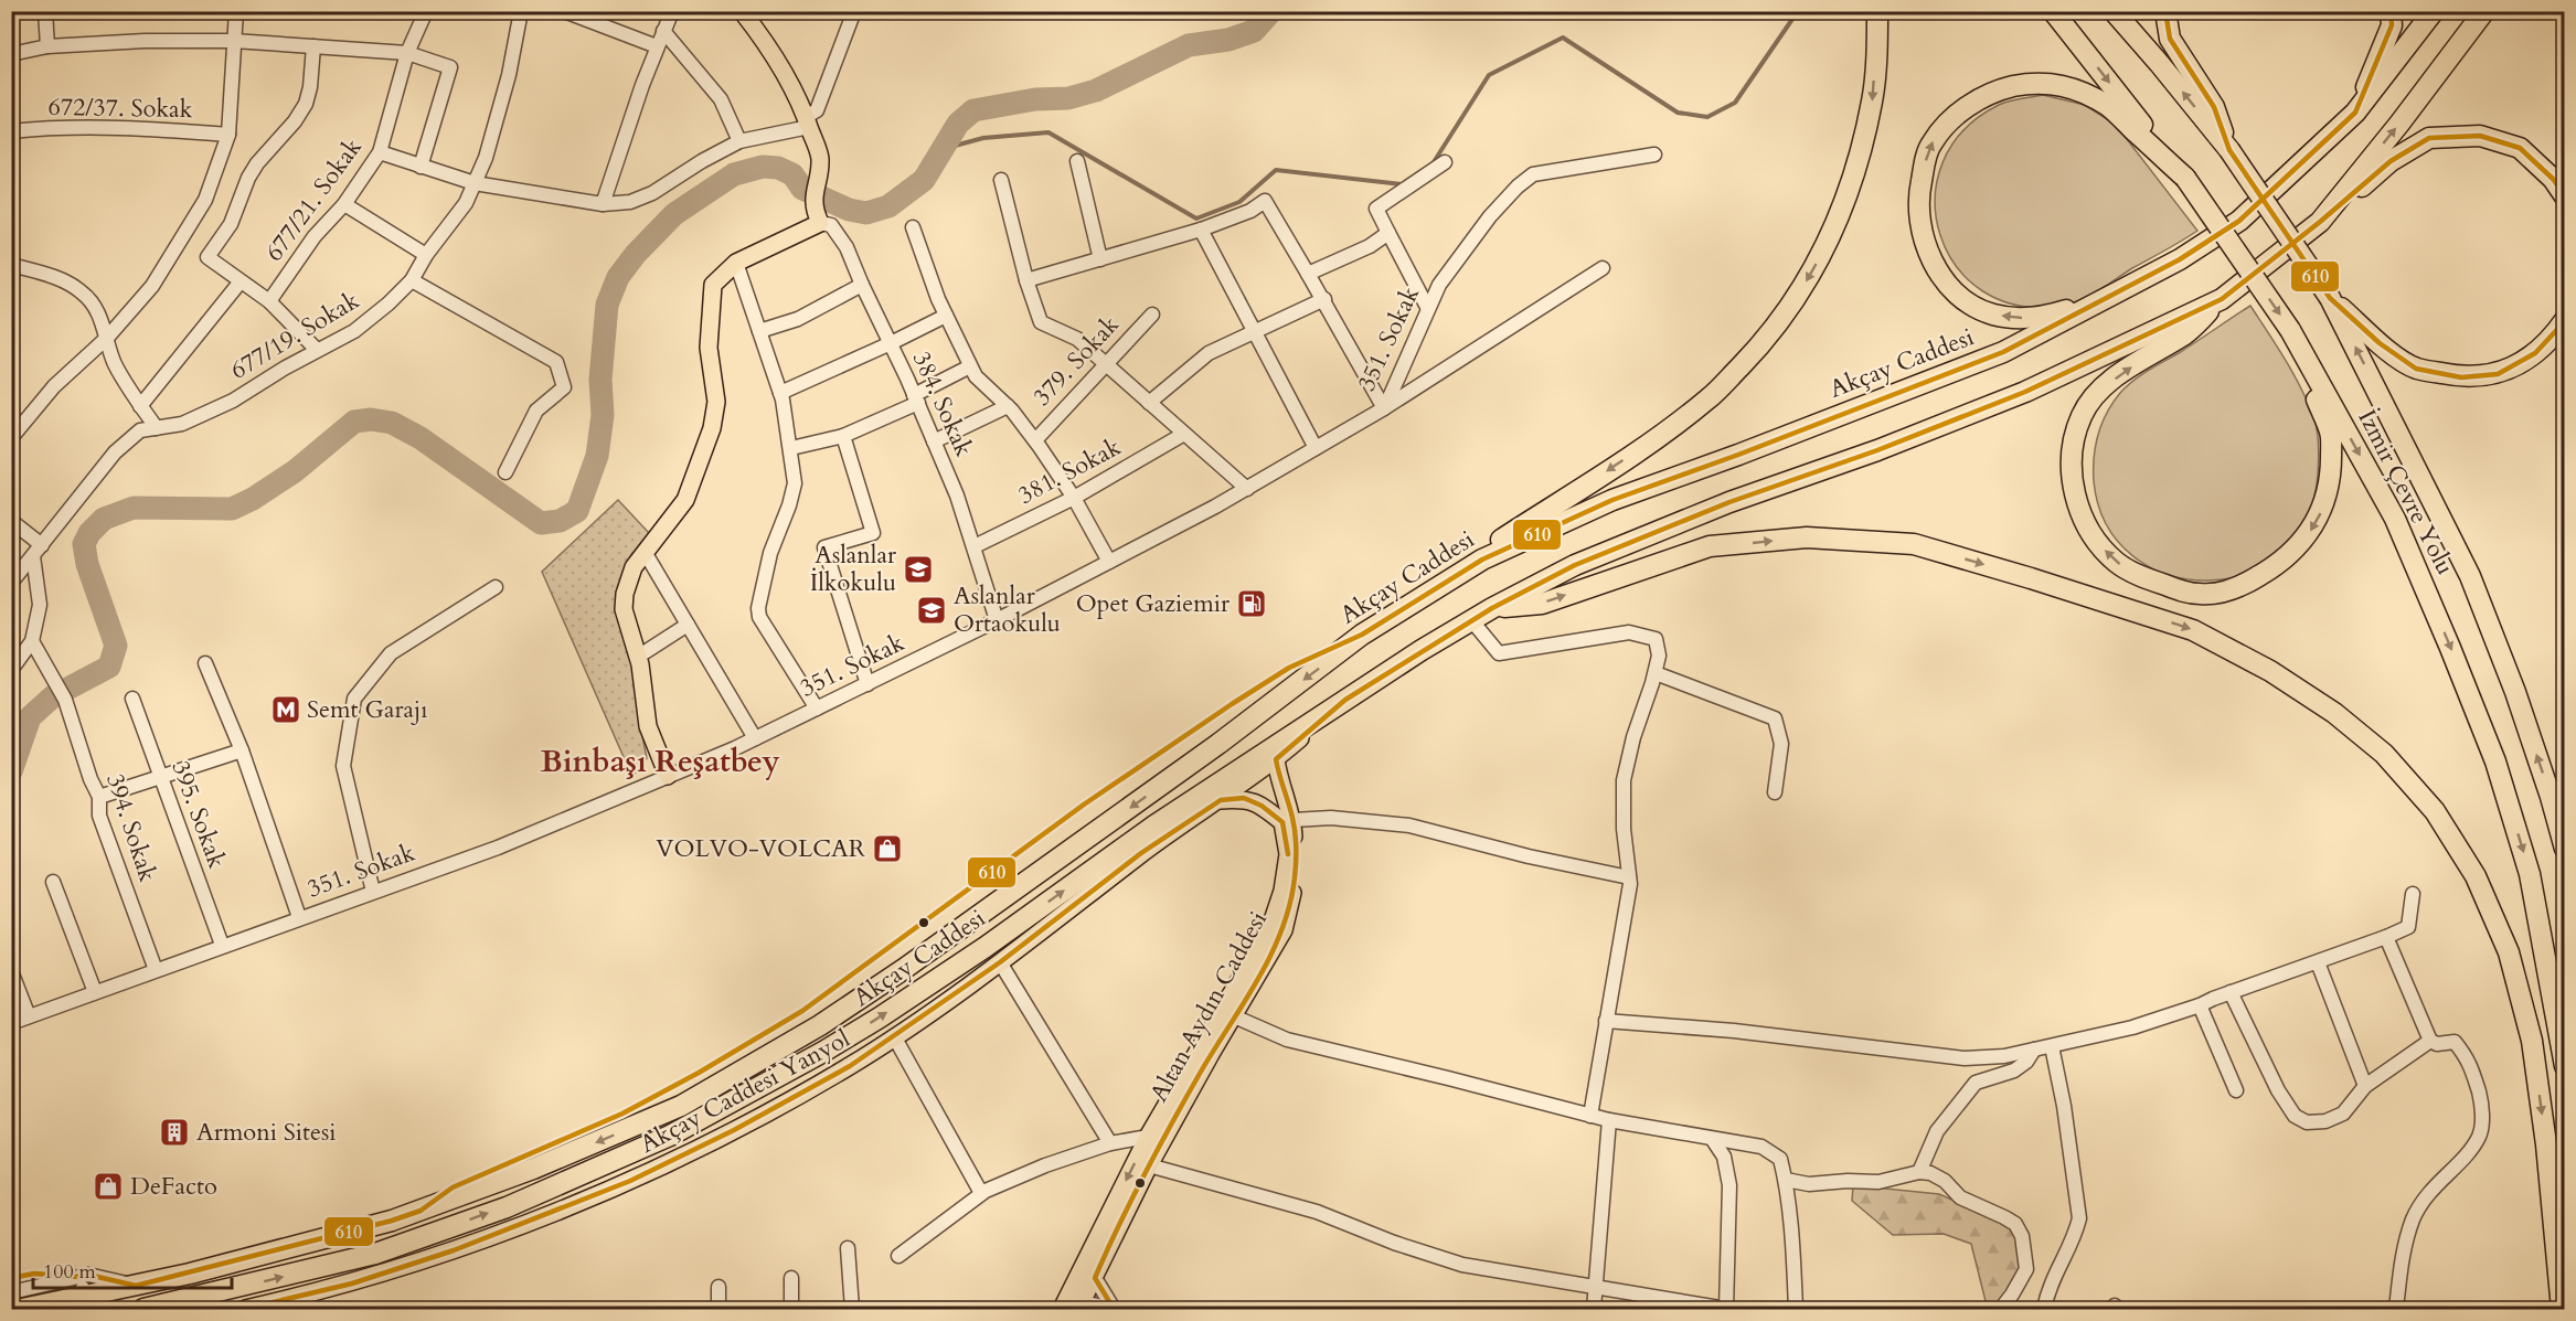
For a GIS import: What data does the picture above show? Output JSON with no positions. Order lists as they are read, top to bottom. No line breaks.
{"streets":{"highway":["Akçay Caddesi","İzmir Çevre Yolu"],"main road":["Altan Aydın Caddesi","Akçay Caddesi Yanyol"],"street":["672/37. Sokak","677/21. Sokak","677/19. Sokak","351. Sokak","379. Sokak","384. Sokak","381. Sokak","395. Sokak","394. Sokak"]},"crossings":[["351. Sokak","384. Sokak"],["351. Sokak","395. Sokak"],["351. Sokak","394. Sokak"],["384. Sokak","381. Sokak"],["Altan Aydın Caddesi","Akçay Caddesi Yanyol"]],"districts":["Binbaşı Reşatbey"],"places":{"school or university":["Aslanlar İlkokulu","Aslanlar Ortaokulu"],"fuel station":["Opet Gaziemir"],"metro station":["Semt Garajı"],"shop":["VOLVO-VOLCAR","DeFacto"],"building":["Armoni Sitesi"]},"lines":["transit line 610"],"scale_bar":"100 m"}
